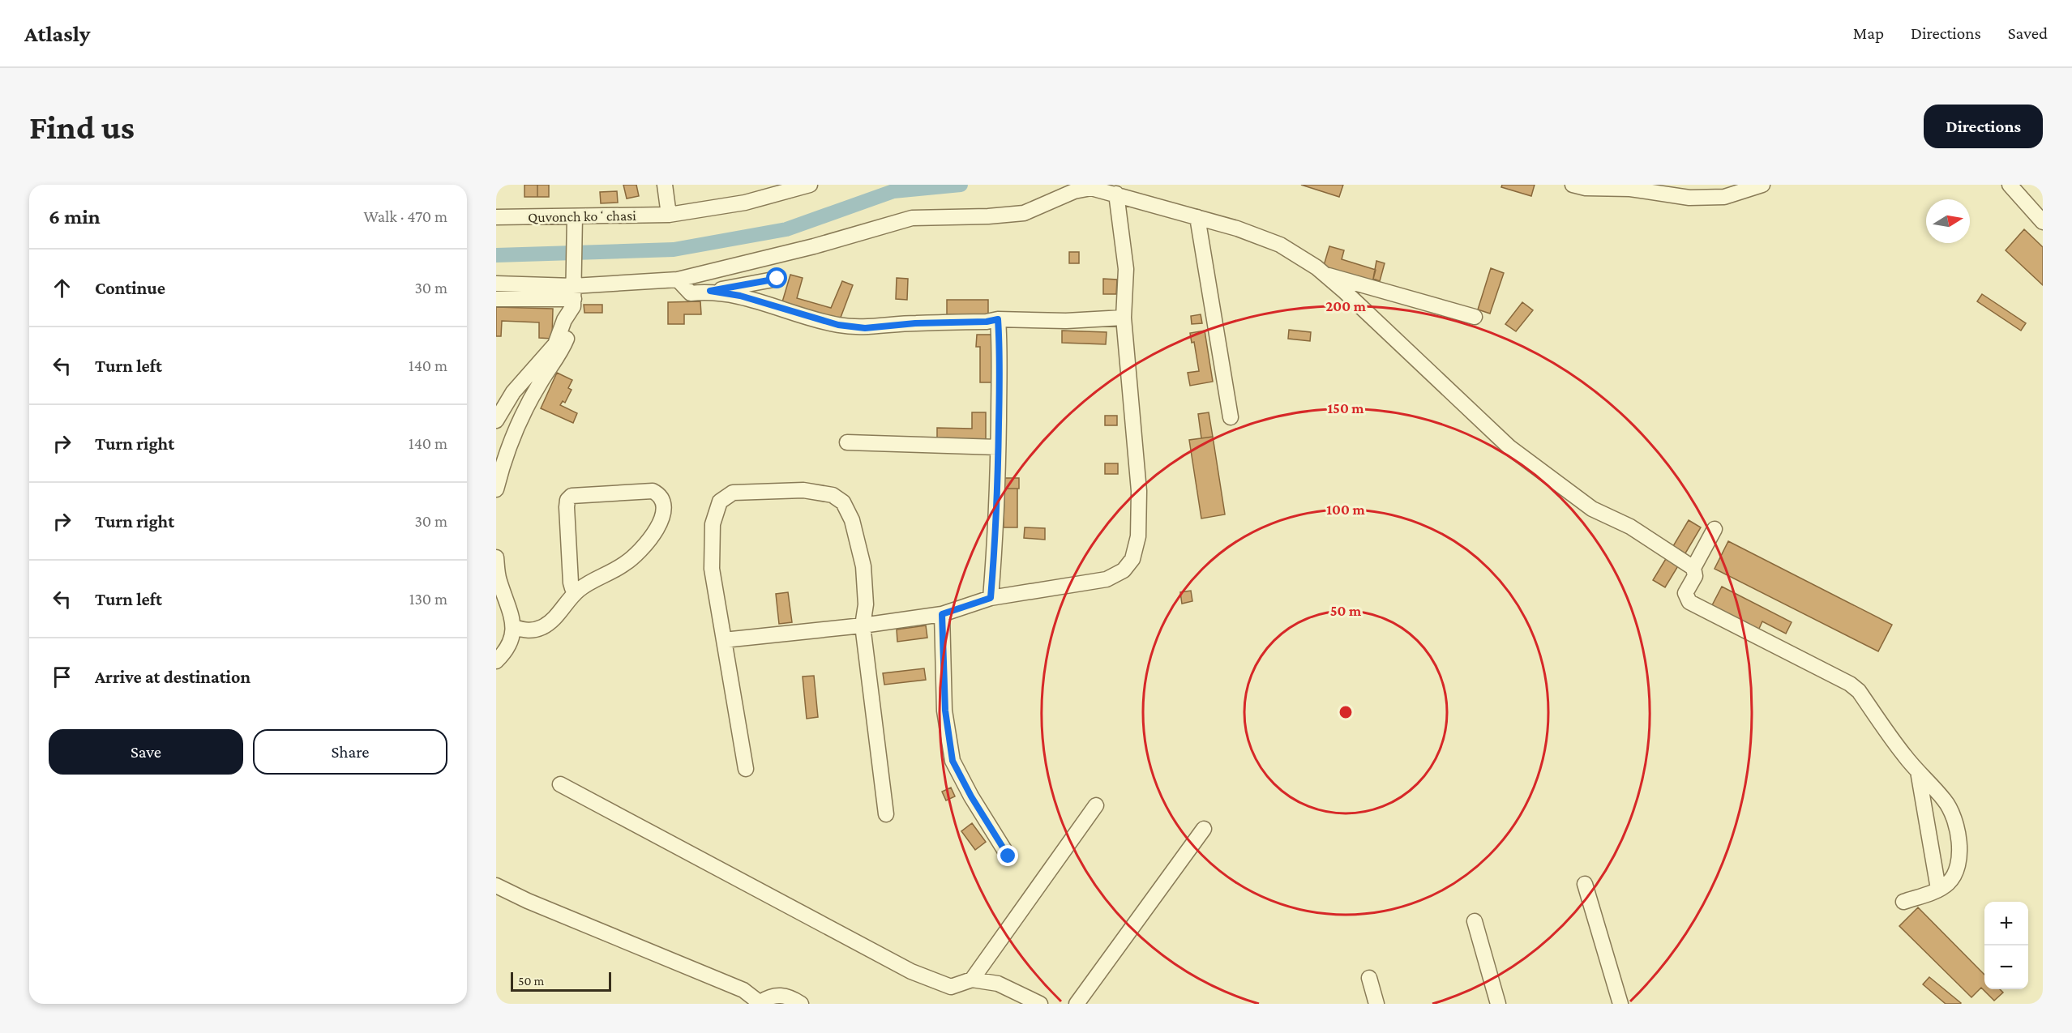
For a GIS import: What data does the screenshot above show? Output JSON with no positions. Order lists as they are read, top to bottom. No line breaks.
{"streets":{"street":["Quvonch koʻchasi"]},"scale_bar":"50 m","north":"right","page":{"header":"Atlasly","nav":["Map","Directions","Saved"],"buttons":["Directions",["Save","Share"]],"title":"Find us","heading":["6 min","Walk · 470 m"],"list":[["Continue","30 m"],["Turn left","140 m"],["Turn right","140 m"],["Turn right","30 m"],["Turn left","130 m"],"Arrive at destination"],"map_buttons":["+","−"],"scale":"50 m"},"rings":["200 m","150 m","100 m","50 m"]}
